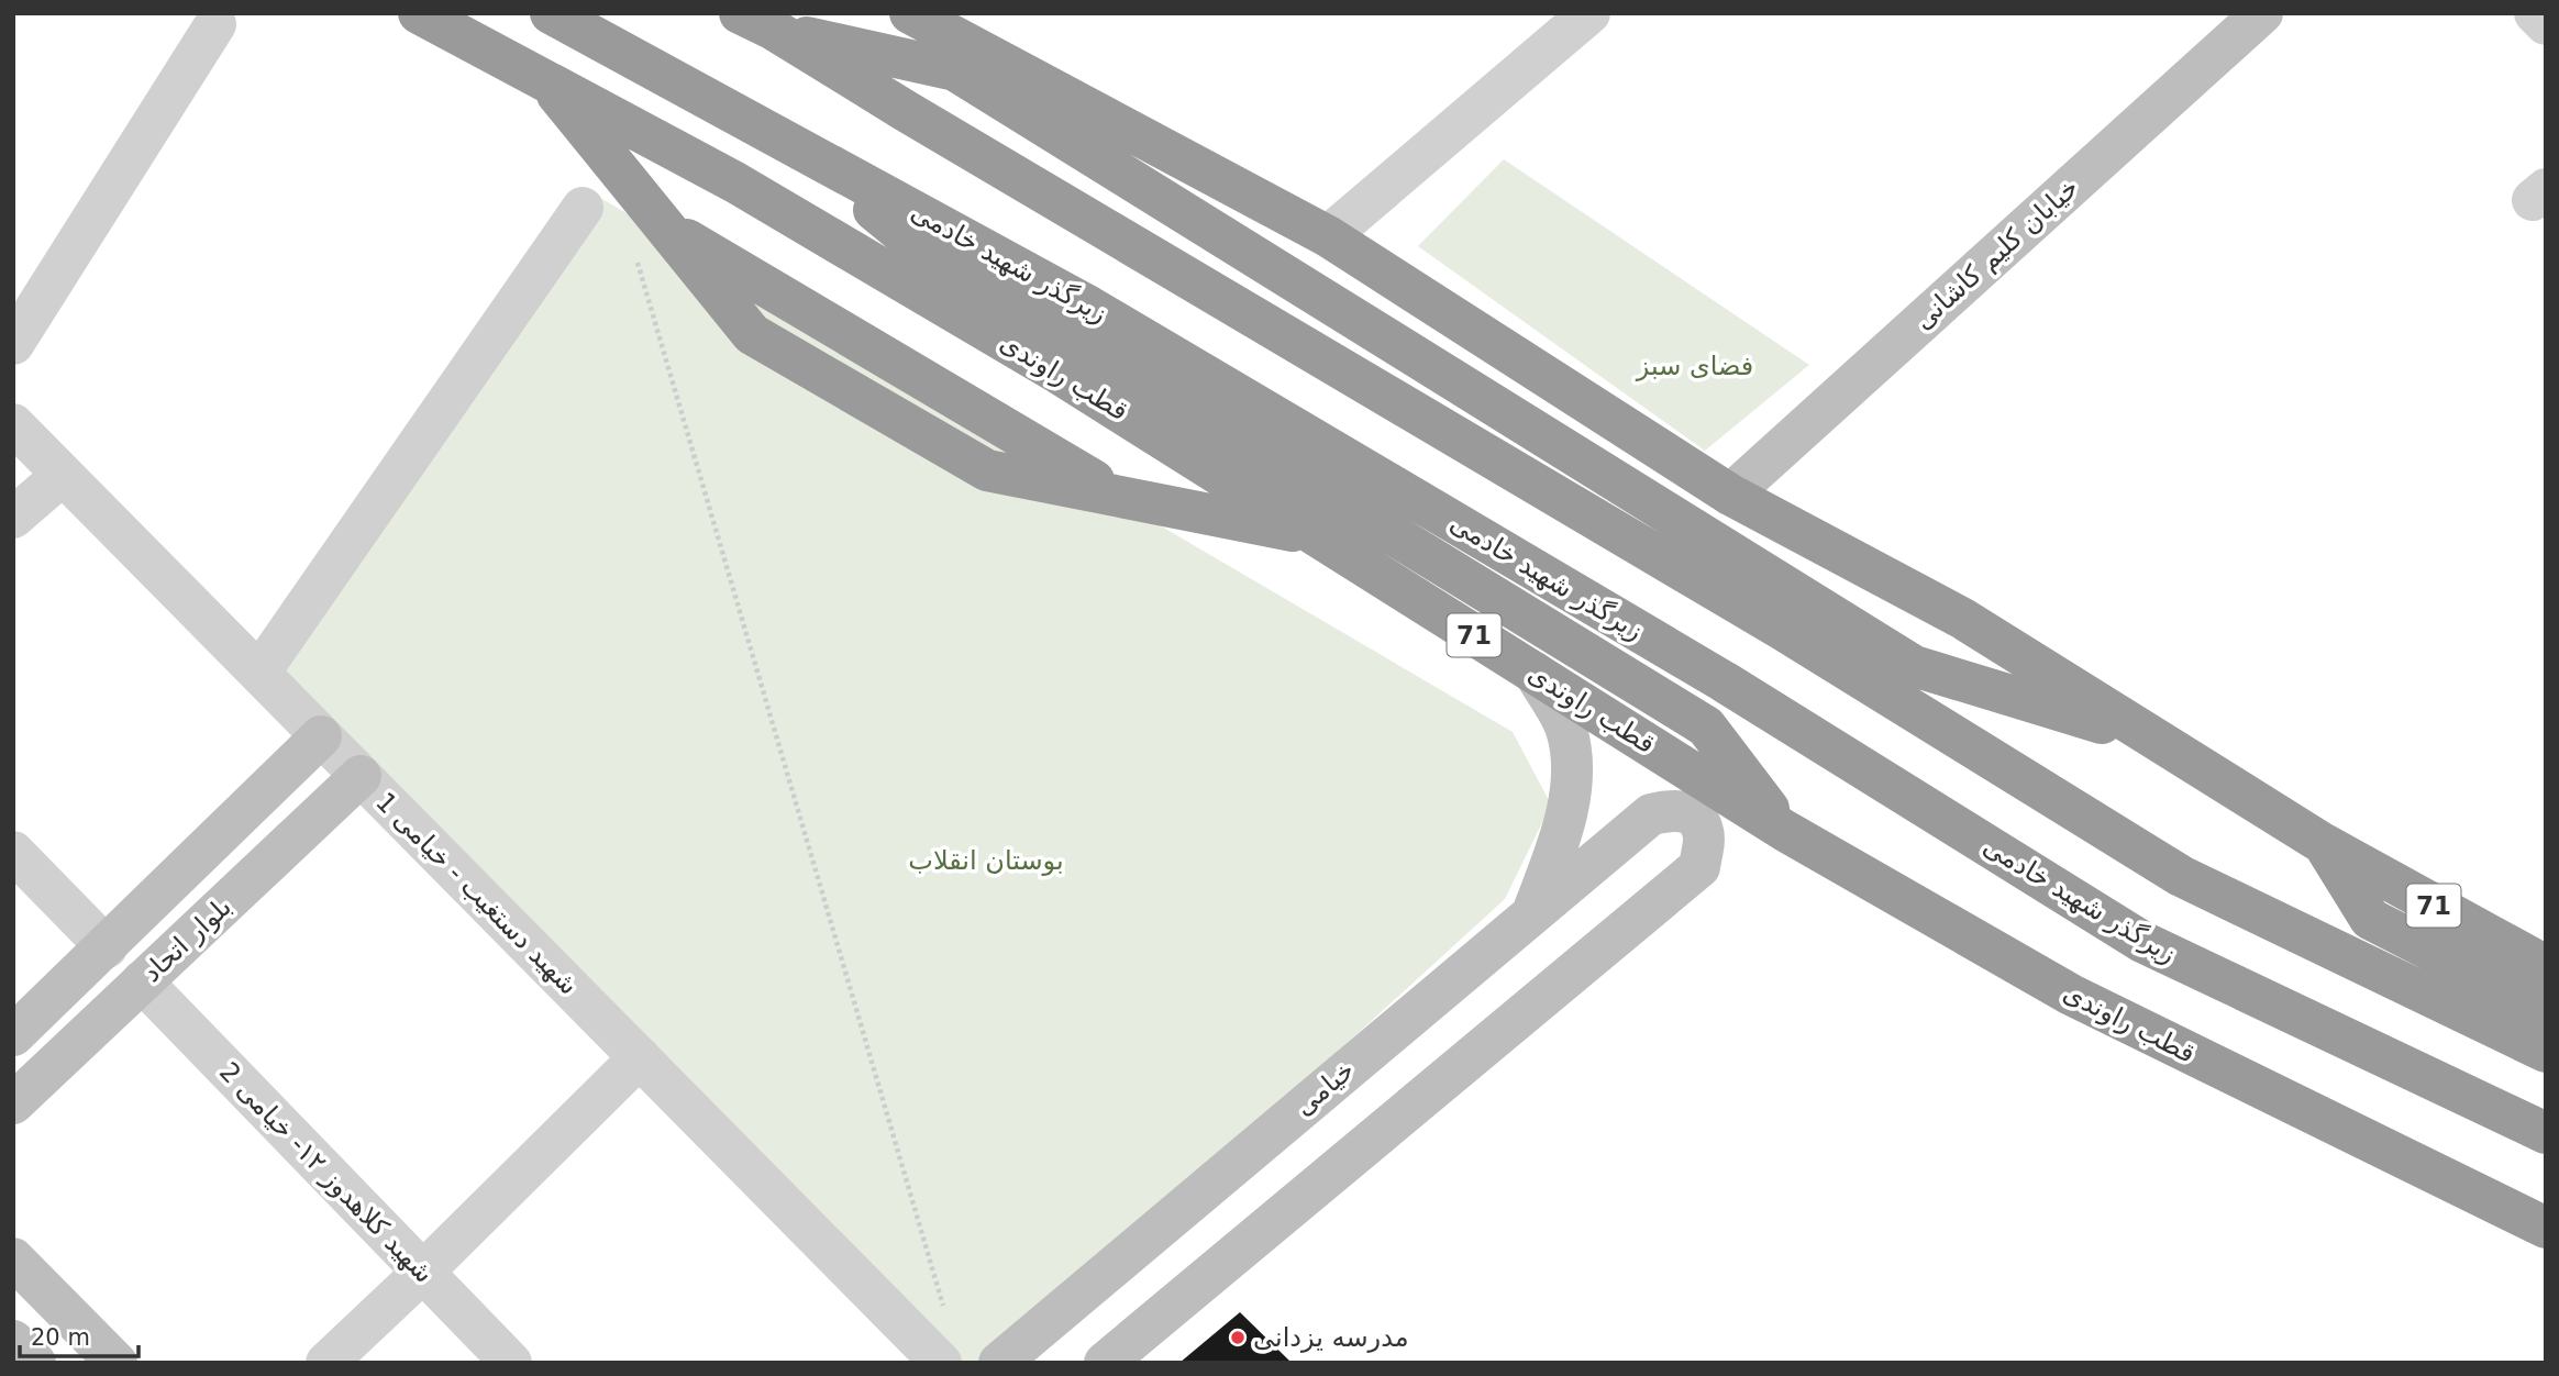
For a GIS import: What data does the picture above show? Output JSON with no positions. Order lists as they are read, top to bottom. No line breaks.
{"streets":{"highway":["زیرگذر شهید خادمی","قطب راوندی","71"],"street":["خیابان کلیم کاشانی","شهید دستغیب - خیامی 1","بلوار اتحاد","خیامی","شهید کلاهدوز ۱۲- خیامی 2"]},"crossings":[["خیابان کلیم کاشانی","71"],["شهید دستغیب - خیامی 1","بلوار اتحاد"],["بلوار اتحاد","شهید کلاهدوز ۱۲- خیامی 2"]],"parks":["فضای سبز","بوستان انقلاب"],"places":["مدرسه یزدانی"],"scale_bar":"20 m"}
